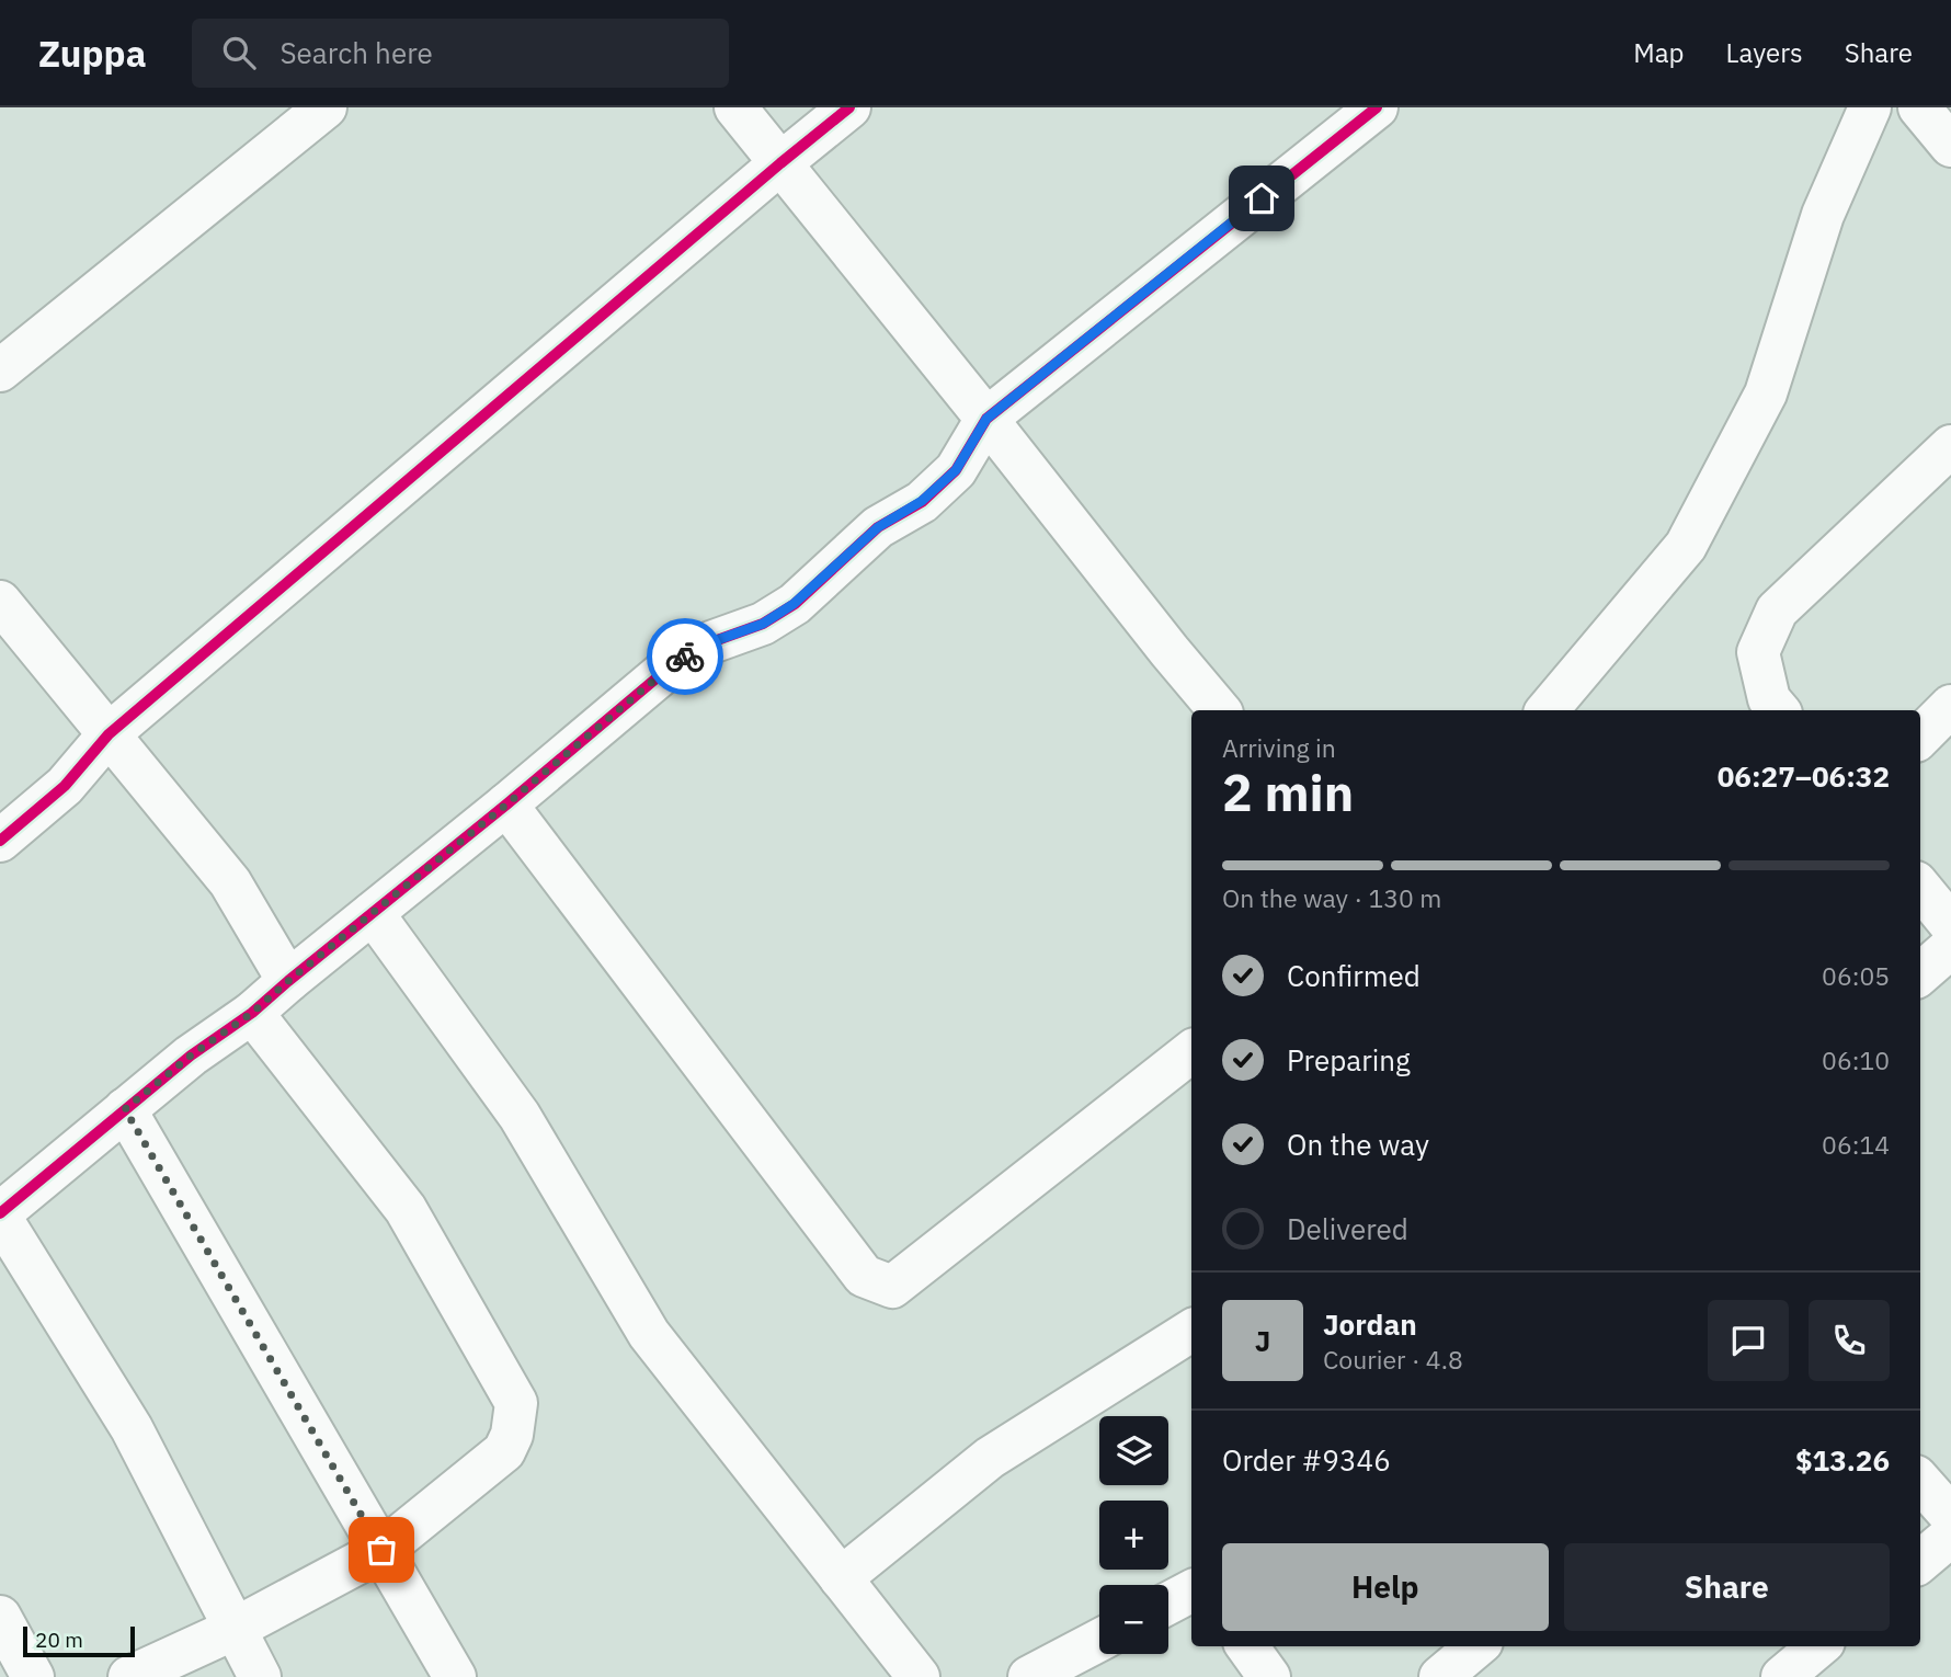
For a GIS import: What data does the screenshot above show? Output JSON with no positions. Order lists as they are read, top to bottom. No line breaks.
{"scale_bar":"20 m","page":{"header":"Zuppa","search":"Search here","nav":["Map","Layers","Share"],"heading":["2 min","Arriving in","06:27–06:32"],"panel":["Jordan","Courier · 4.8","Order #9346","$13.26"],"bar":"On the way · 130 m","list":[["Confirmed","06:05"],["Preparing","06:10"],["On the way","06:14"],"Delivered"],"round":"J","map_buttons":["+","−"],"buttons":["Help","Share"],"scale":"20 m"}}
